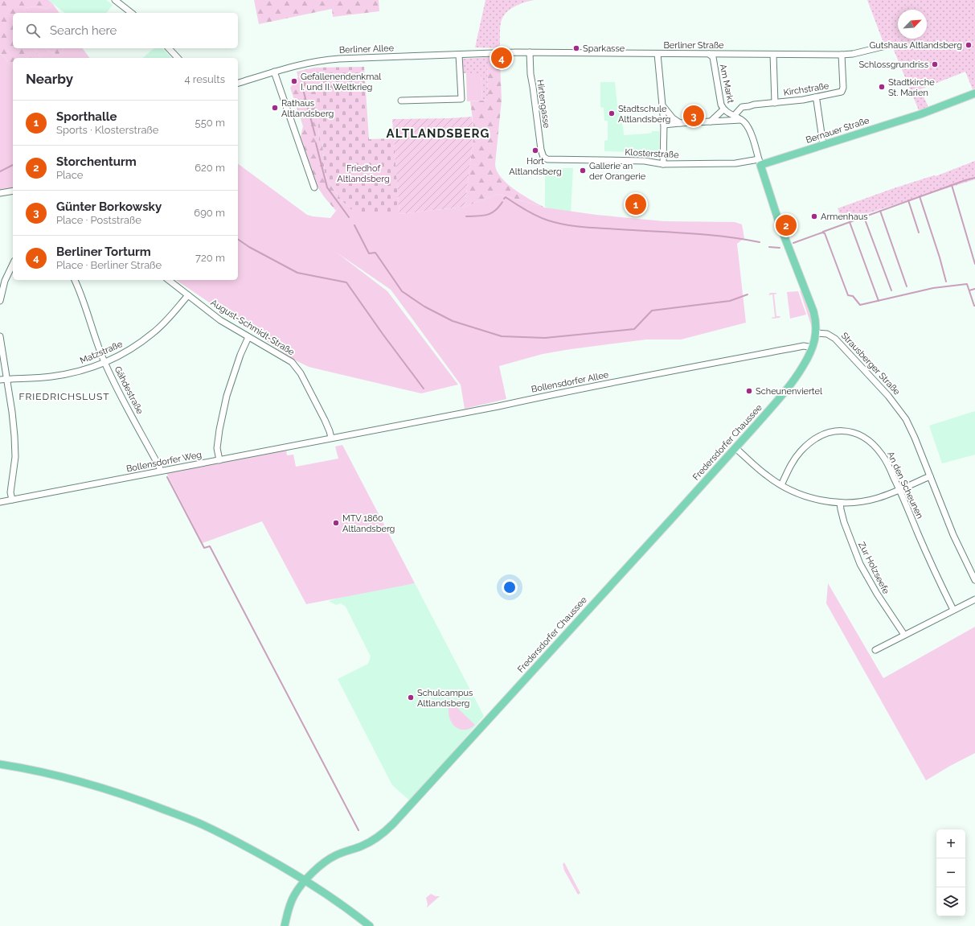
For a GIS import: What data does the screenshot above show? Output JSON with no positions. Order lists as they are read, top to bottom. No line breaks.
{"streets":{"main road":["Bernauer Straße","Fredersdorfer Chaussee"],"street":["Berliner Straße","Berliner Allee","Am Markt","Kirchstraße","Hirtengasse","Klosterstraße","August-Schmidt-Straße","Matzstraße","Strausberger Straße","Bollensdorfer Allee","Gähdestraße","Bollensdorfer Weg","An den Scheunen","Zur Holzseefe"]},"crossings":[["Berliner Straße","Berliner Allee"],["Berliner Straße","Am Markt"],["Berliner Straße","Kirchstraße"],["Berliner Straße","Hirtengasse"],["Am Markt","Kirchstraße"],["Hirtengasse","Klosterstraße"],["Bernauer Straße","Klosterstraße"],["August-Schmidt-Straße","Matzstraße"],["August-Schmidt-Straße","Bollensdorfer Allee"],["August-Schmidt-Straße","Bollensdorfer Weg"],["Matzstraße","Gähdestraße"],["Strausberger Straße","Fredersdorfer Chaussee"],["Bollensdorfer Allee","Fredersdorfer Chaussee"],["Bollensdorfer Allee","Bollensdorfer Weg"],["Gähdestraße","Bollensdorfer Weg"]],"districts":["ALTLANDSBERG","FRIEDRICHSLUST"],"parks":["Friedhof Altlandsberg"],"places":["Gutshaus Altlandsberg","Sparkasse","Schlossgrundriss","Gefallenendenkmal I. und II. Weltkrieg","Stadtkirche St. Marien","Rathaus Altlandsberg","Stadtschule Altlandsberg","Hort Altlandsberg","Gallerie an der Orangerie","Armenhaus","Scheunenviertel","MTV 1860 Altlandsberg","Schulcampus Altlandsberg"],"north":"top right","page":{"search":"Search here","pins":["4","3","1","2"],"heading":["Nearby","4 results"],"list":[{"mark":"1","name":"Sporthalle","note":"Sports · Klosterstraße","value":"550 m"},{"mark":"2","name":"Storchenturm","note":"Place","value":"620 m"},{"mark":"3","name":"Günter Borkowsky","note":"Place · Poststraße","value":"690 m"},{"mark":"4","name":"Berliner Torturm","note":"Place · Berliner Straße","value":"720 m"}],"map_buttons":["+","−"]}}
